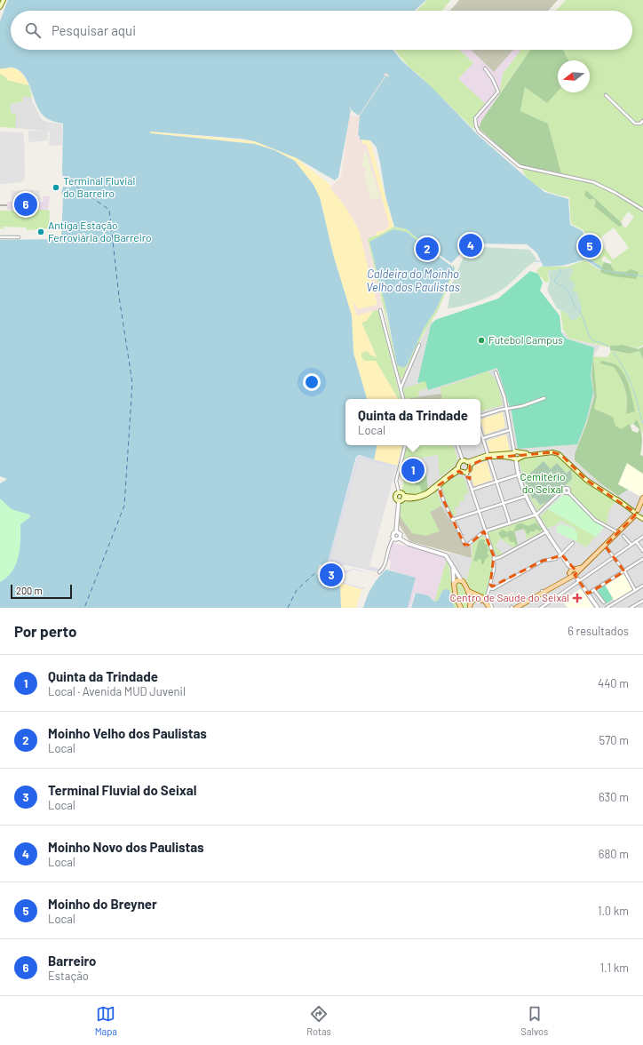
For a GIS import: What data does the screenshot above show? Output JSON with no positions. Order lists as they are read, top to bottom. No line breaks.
{"water":["Caldeira do Moinho Velho dos Paulistas"],"parks":["Cemitério do Seixal"],"places":{"other":["Terminal Fluvial do Barreiro","Antiga Estação Ferroviária do Barreiro","Futebol Campus"],"health":["Centro de Saúde do Seixal"]},"scale_bar":"200 m","north":"left","page":{"search":"Pesquisar aqui","pins":["6","4","5","2","1","3"],"popup":["Quinta da Trindade","Local"],"scale":"200 m","heading":["Por perto","6 resultados"],"list":[{"mark":"1","name":"Quinta da Trindade","note":"Local · Avenida MUD Juvenil","value":"440 m"},{"mark":"2","name":"Moinho Velho dos Paulistas","note":"Local","value":"570 m"},{"mark":"3","name":"Terminal Fluvial do Seixal","note":"Local","value":"630 m"},{"mark":"4","name":"Moinho Novo dos Paulistas","note":"Local","value":"680 m"},{"mark":"5","name":"Moinho do Breyner","note":"Local","value":"1.0 km"},{"mark":"6","name":"Barreiro","note":"Estação","value":"1.1 km"}],"nav":["Mapa","Rotas","Salvos"]}}
